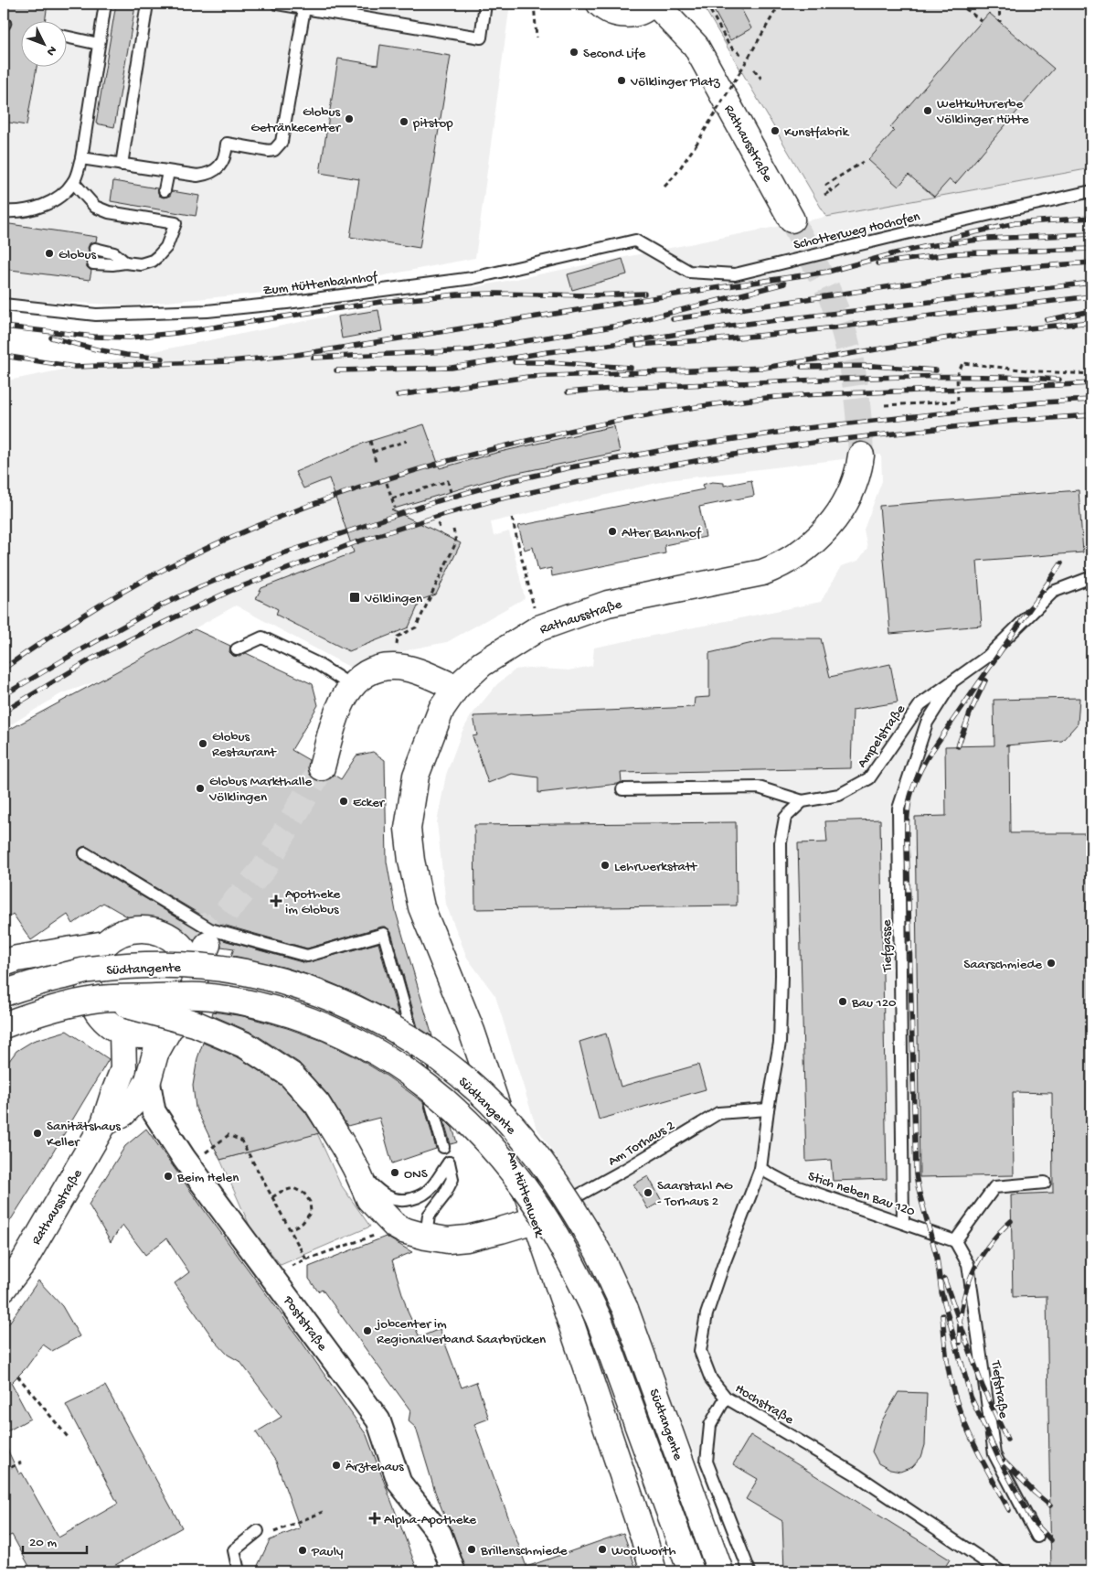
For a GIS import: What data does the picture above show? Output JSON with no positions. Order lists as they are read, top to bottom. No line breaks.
{"streets":{"main road":["Rathausstraße","Südtangente","Am Hüttenwerk"],"street":["Poststraße"],"lane":["Schotterweg Hochofen","Zum Hüttenbahnhof","Ampelstraße","Tiefgasse","Am Torhaus 2","Stich neben Bau 120","Tiefstraße","Hochstraße"]},"crossings":[["Rathausstraße","Am Hüttenwerk"],["Schotterweg Hochofen","Zum Hüttenbahnhof"],["Ampelstraße","Tiefgasse"],["Tiefgasse","Stich neben Bau 120"],["Am Torhaus 2","Am Hüttenwerk"],["Am Torhaus 2","Hochstraße"],["Stich neben Bau 120","Tiefstraße"],["Stich neben Bau 120","Hochstraße"]],"places":{"other":["Second Life","Völklinger Platz","Weltkulturerbe Völklinger Hütte","Globus Getränkecenter","pitstop","Kunstfabrik","Globus","Alter Bahnhof","Globus Restaurant","Globus Markthalle Völklingen","Ecker","Lehrwerkstatt","Saarschmiede","Bau 120","Sanitätshaus Keller","ONS","Beim Helen","Saarstahl AG - Torhaus 2","jobcenter im Regionalverband Saarbrücken","Ärztehaus","Brillenschmiede","Woolworth","Pauly"],"transit":["Völklingen"],"health":["Apotheke im Globus","Alpha-Apotheke"]},"scale_bar":"20 m","north":"bottom right"}
